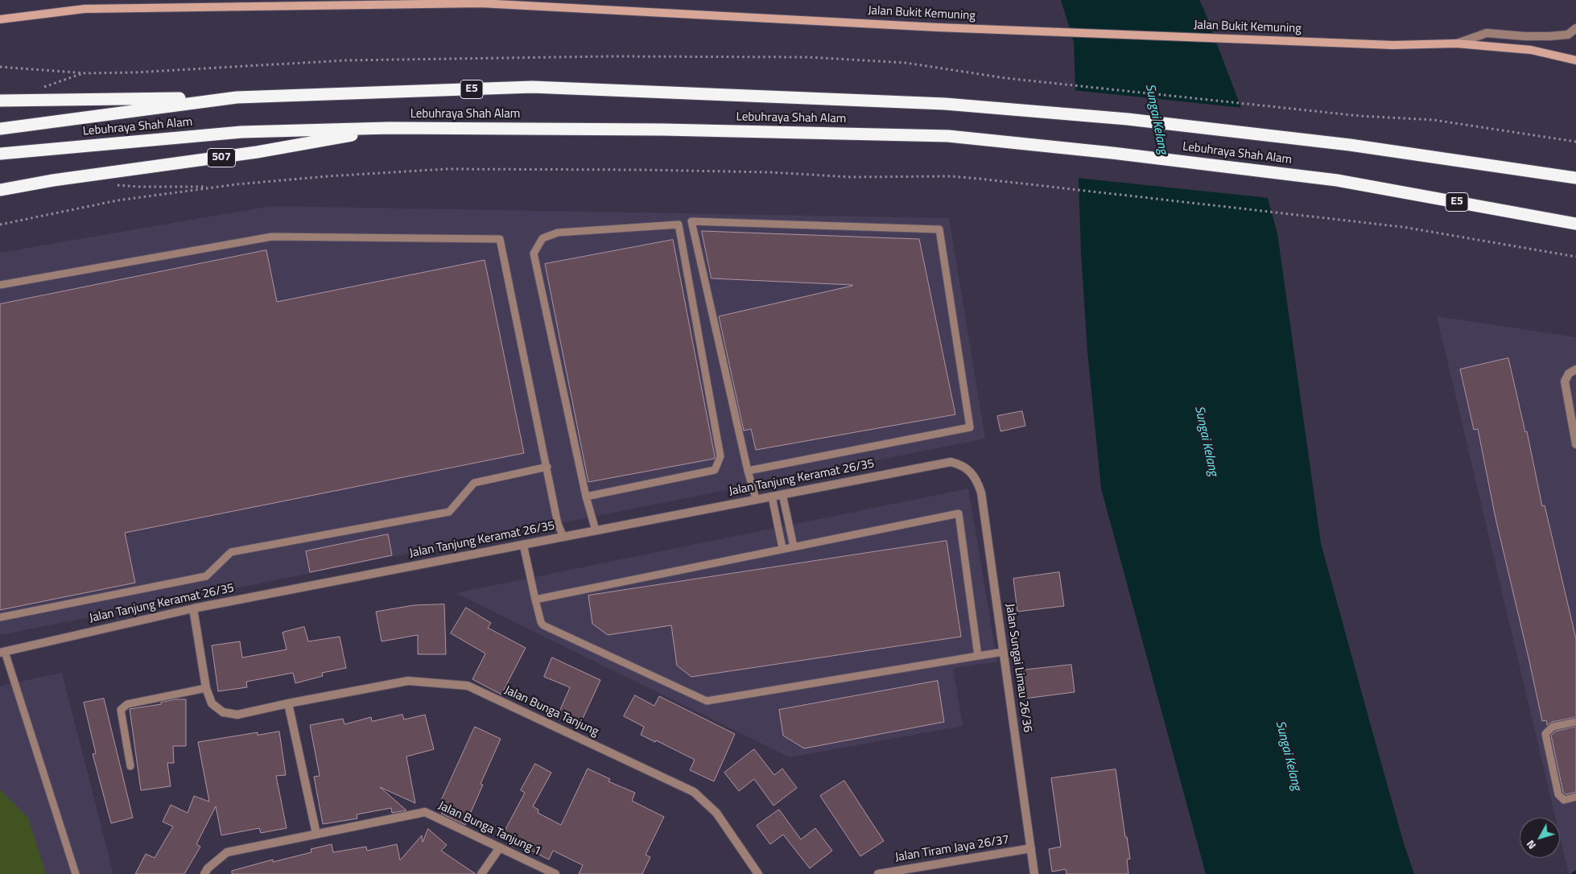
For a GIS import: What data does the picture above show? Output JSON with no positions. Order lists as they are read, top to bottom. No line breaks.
{"streets":{"highway":["E5","Lebuhraya Shah Alam","507"],"main road":["Jalan Bukit Kemuning"],"street":["Jalan Tanjung Keramat 26/35","Jalan Sungai Limau 26/36","Jalan Bunga Tanjung","Jalan Bunga Tanjung 1","Jalan Tiram Jaya 26/37"]},"crossings":[["Lebuhraya Shah Alam","507"],["Jalan Tanjung Keramat 26/35","Jalan Sungai Limau 26/36"],["Jalan Tanjung Keramat 26/35","Jalan Bunga Tanjung"],["Jalan Sungai Limau 26/36","Jalan Tiram Jaya 26/37"]],"water":["Sungai Kelang"],"north":"bottom left"}
